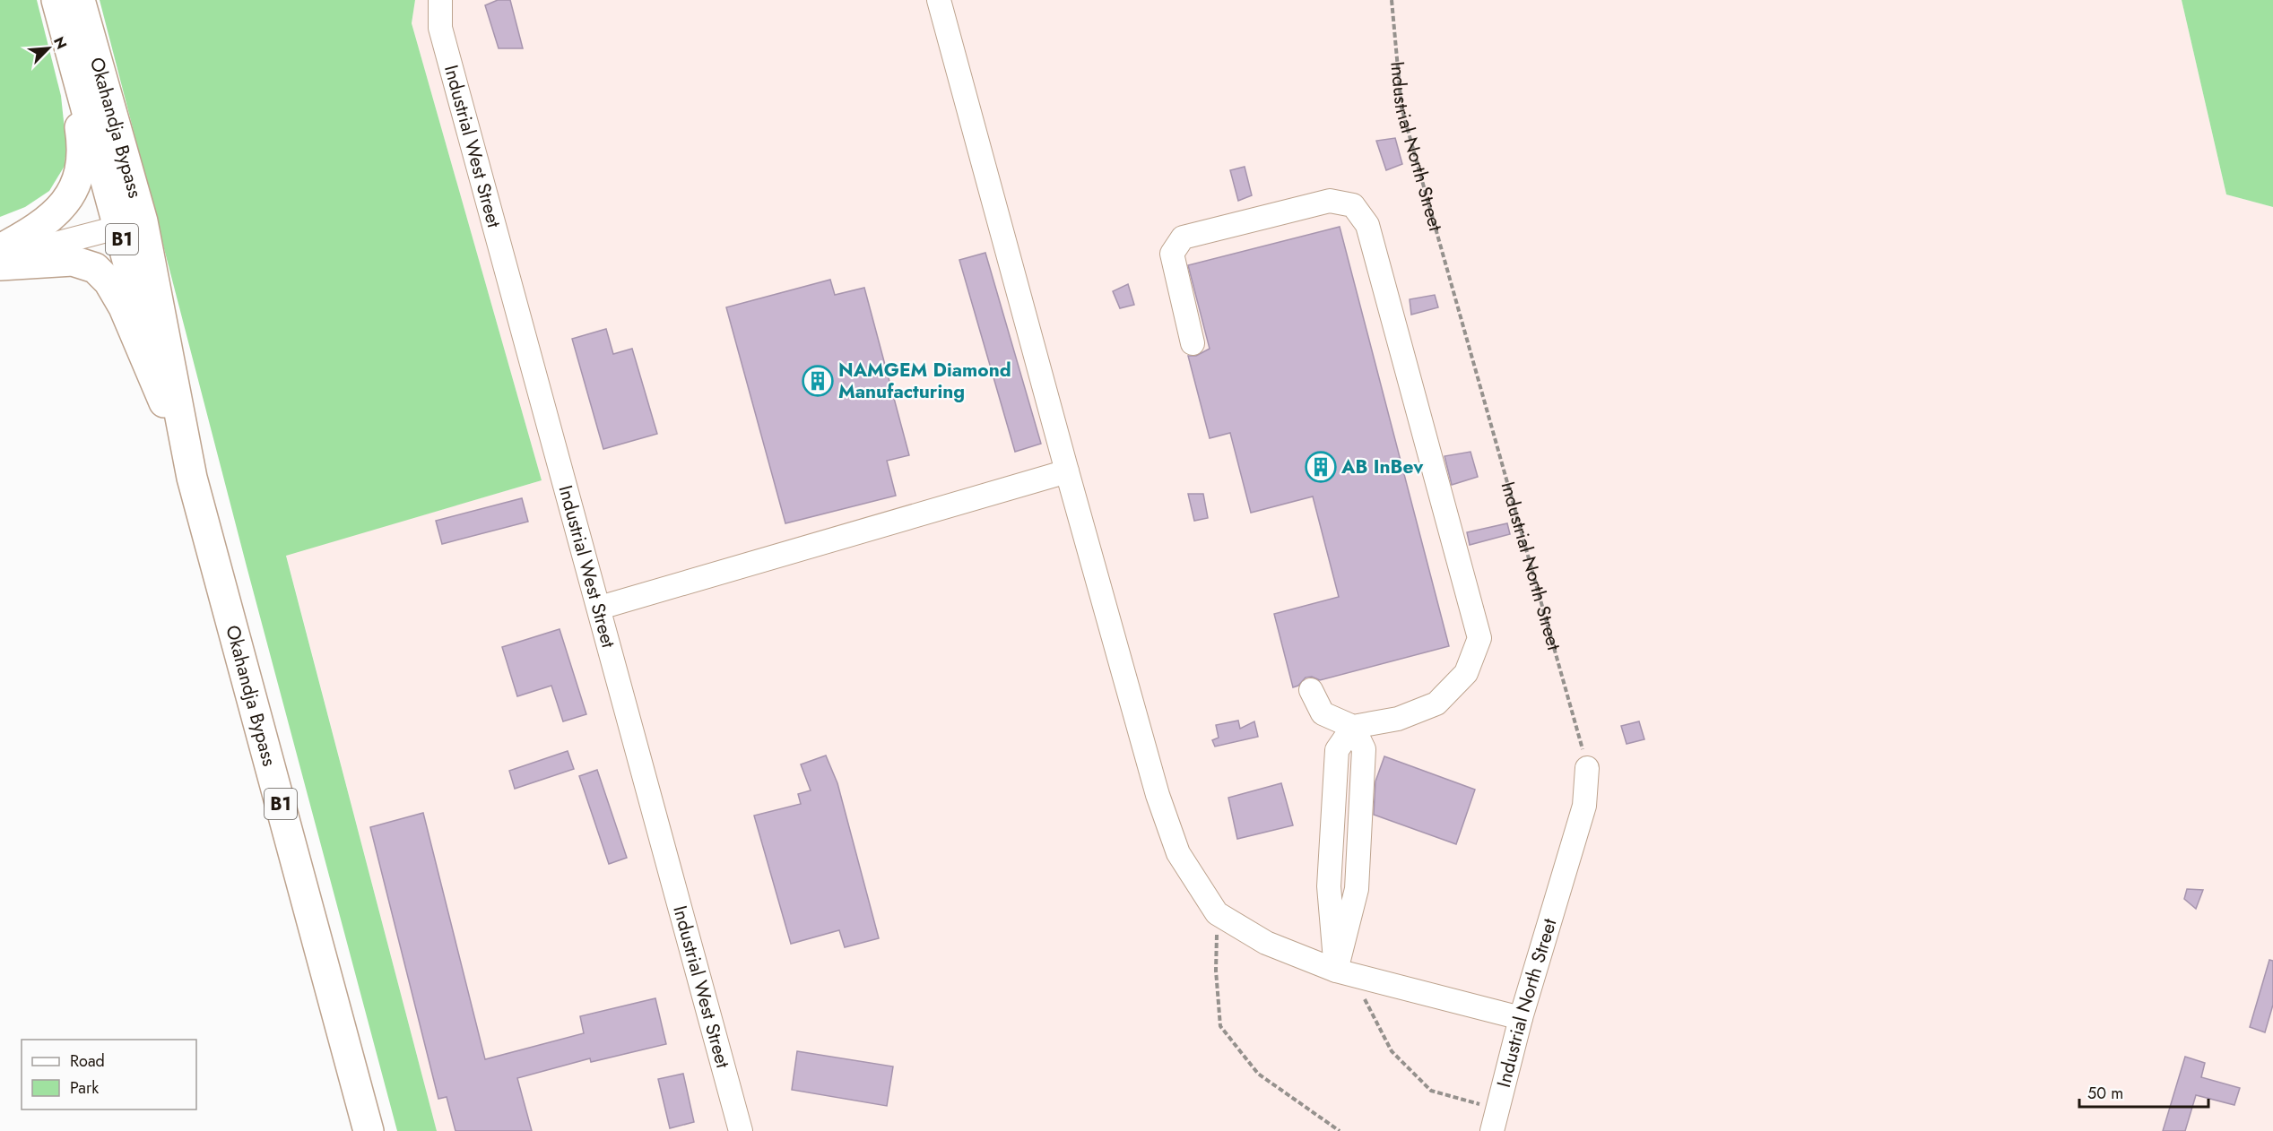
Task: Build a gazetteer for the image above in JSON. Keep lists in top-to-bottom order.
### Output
{
  "streets": {
    "highway": ["Okahandja Bypass", "B1"],
    "street": ["Industrial West Street", "Industrial North Street"]
  },
  "places": {
    "building": ["NAMGEM Diamond Manufacturing", "AB InBev"]
  },
  "legend": ["Road", "Park"],
  "scale_bar": "50 m",
  "north": "top right"
}
